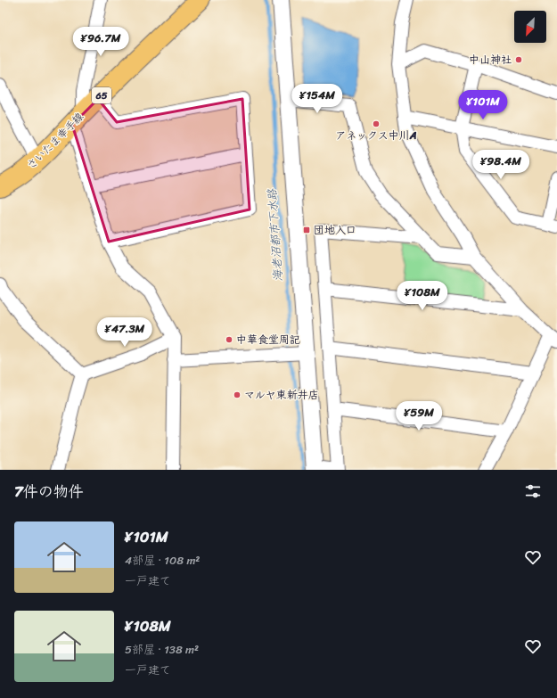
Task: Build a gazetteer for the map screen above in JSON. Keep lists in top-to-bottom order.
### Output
{
  "streets": {
    "main road": ["65", "さいたま幸手線"]
  },
  "water": ["海老沼都市下水路"],
  "places": {
    "other": [
      "中山神社",
      "アネックス中川A",
      "中華食堂周記",
      "マルヤ東新井店"
    ],
    "transit": ["団地入口"]
  },
  "north": "bottom left",
  "page": {
    "price": [
      "¥96.7M",
      "¥154M",
      "¥101M",
      "¥98.4M",
      "¥108M",
      "¥47.3M",
      "¥59M"
    ],
    "heading": "7件の物件",
    "list": [
      {
        "name": "¥101M",
        "note": "4部屋 · 108 m² · 一戸建て"
      },
      {
        "name": "¥108M",
        "note": "5部屋 · 138 m² · 一戸建て"
      }
    ]
  }
}
